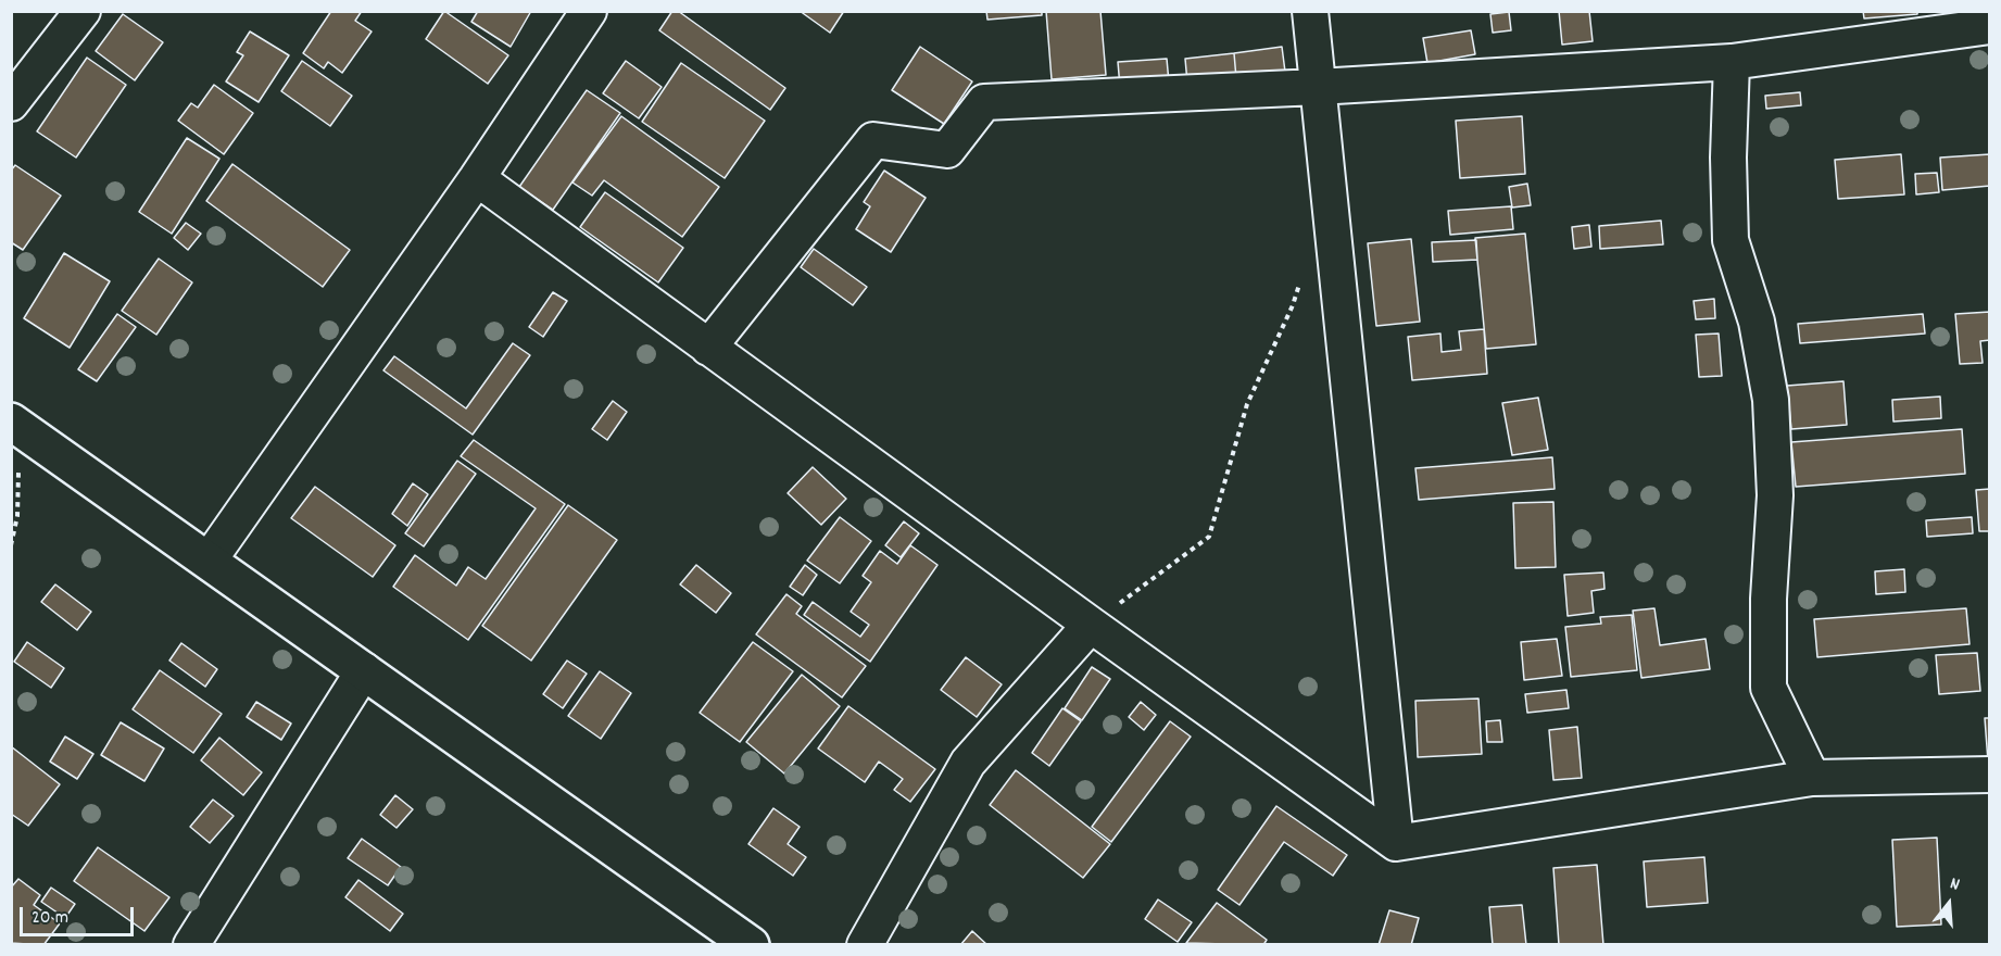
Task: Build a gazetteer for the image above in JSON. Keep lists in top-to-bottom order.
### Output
{
  "scale_bar": "20 m",
  "north": "top"
}
